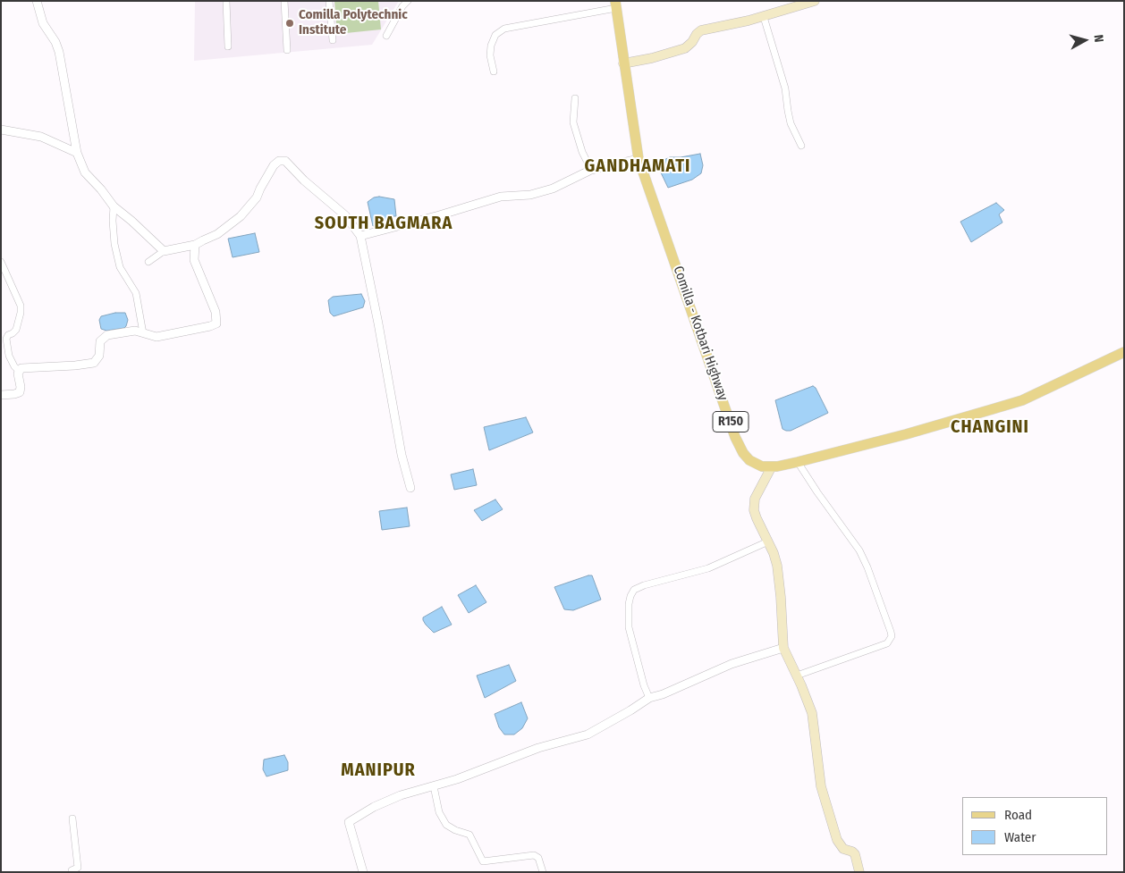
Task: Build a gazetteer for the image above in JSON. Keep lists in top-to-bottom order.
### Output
{
  "streets": {
    "main road": ["Comilla - Kotbari Highway", "R150"]
  },
  "districts": [
    "GANDHAMATI",
    "SOUTH BAGMARA",
    "CHANGINI",
    "MANIPUR"
  ],
  "places": ["Comilla Polytechnic Institute"],
  "legend": ["Road", "Water"],
  "north": "right"
}
